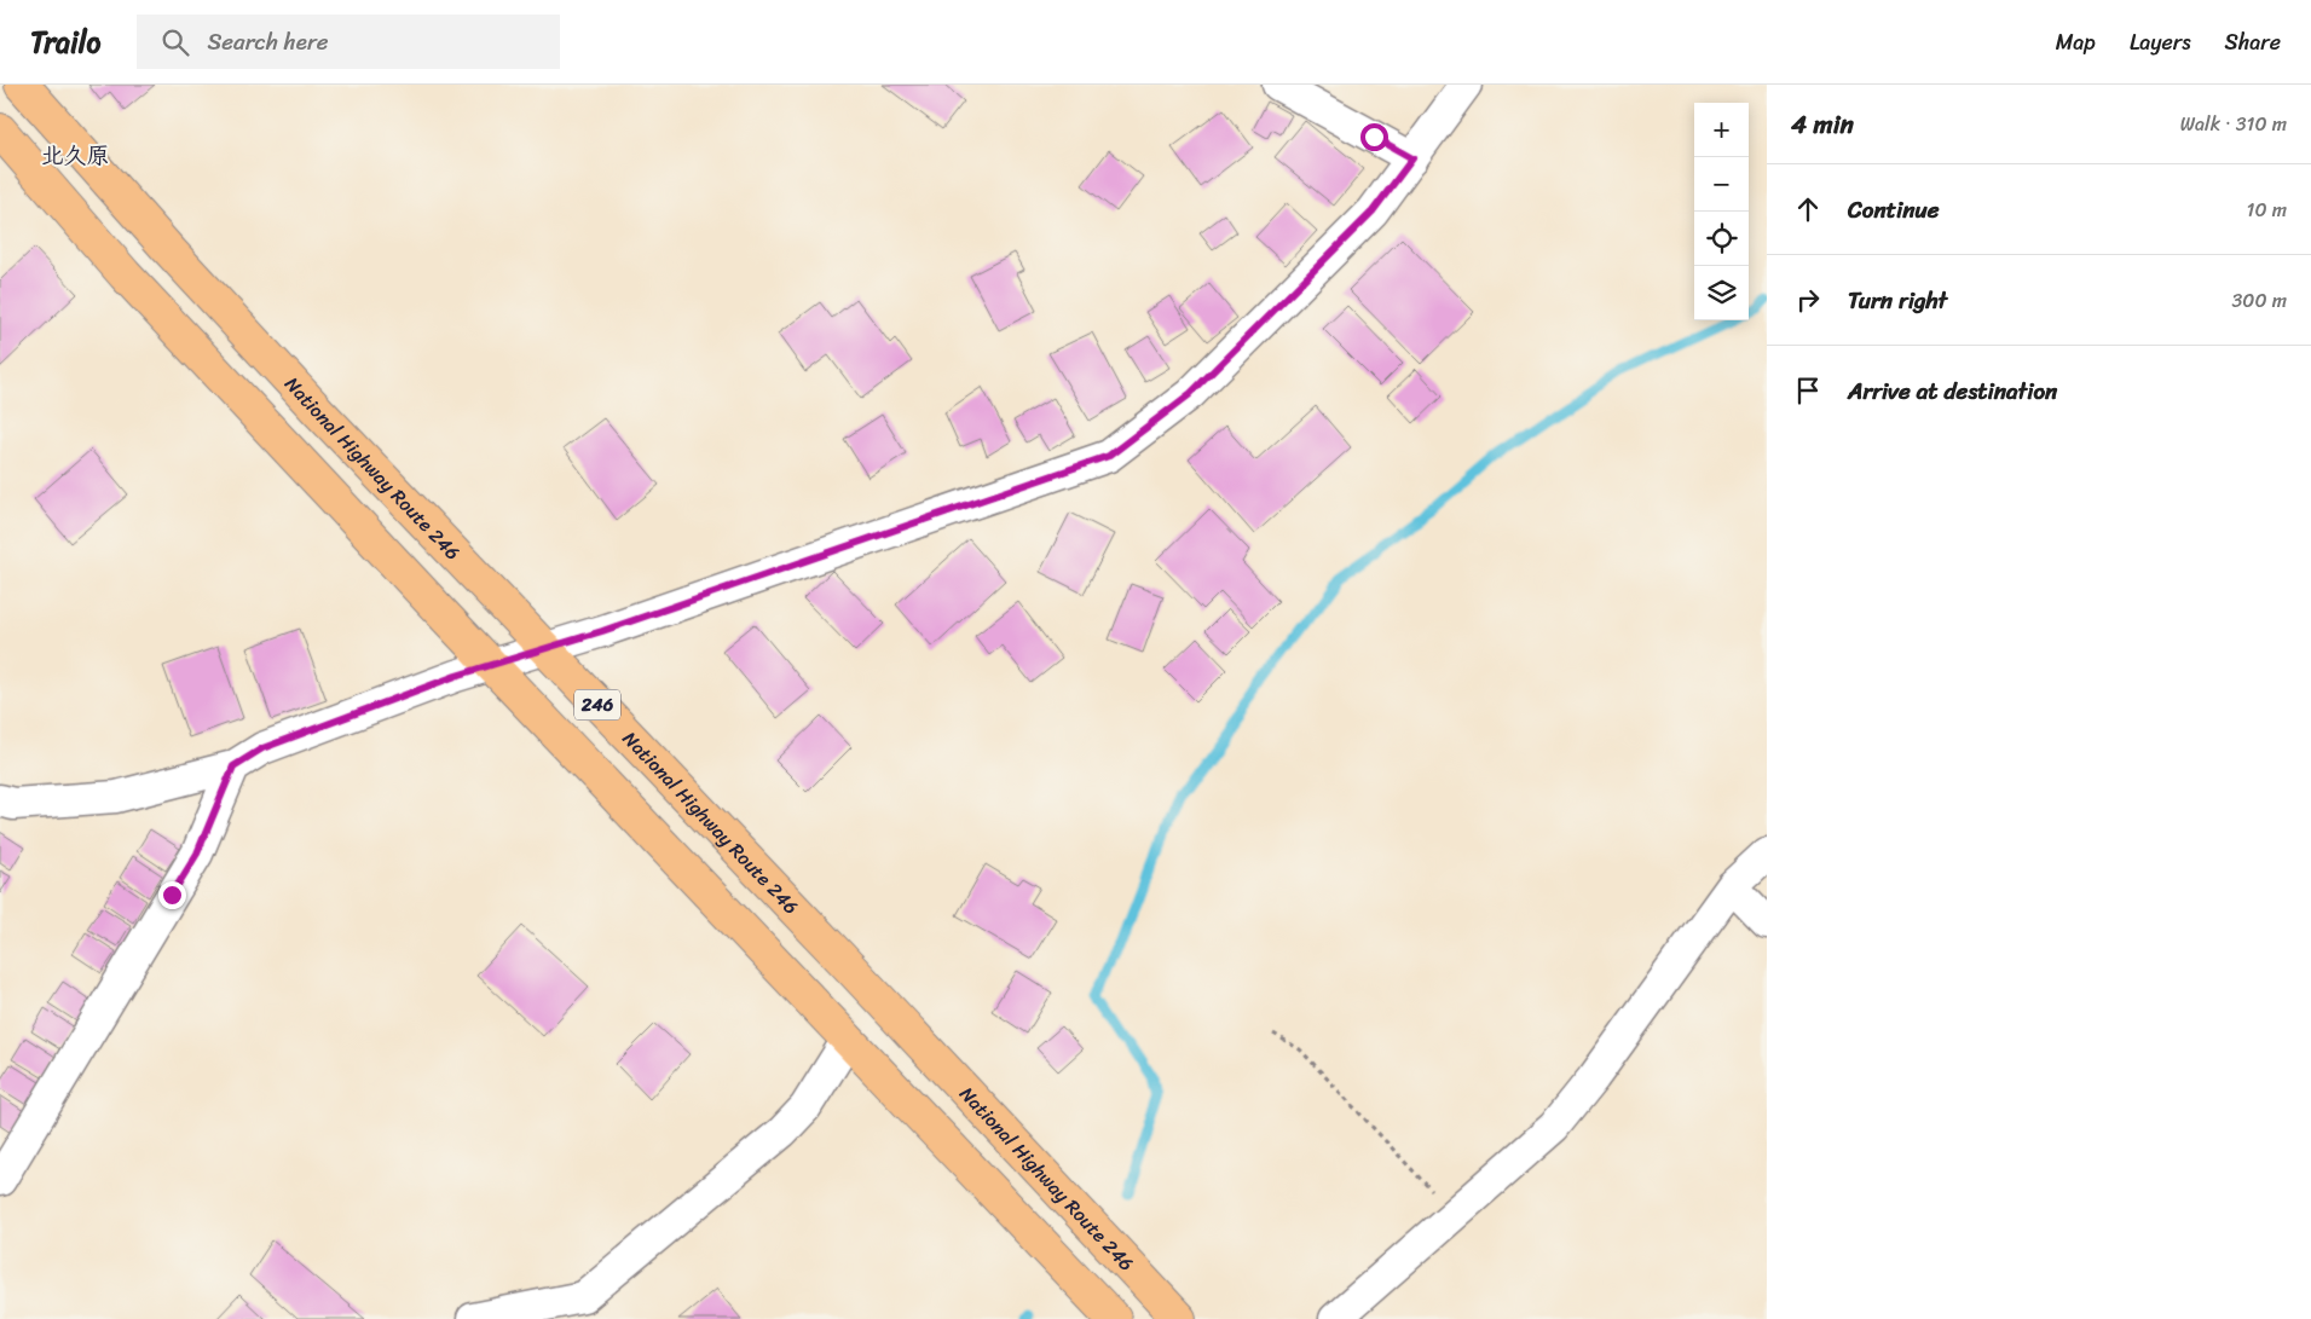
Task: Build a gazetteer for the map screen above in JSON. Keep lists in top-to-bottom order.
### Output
{
  "streets": {
    "highway": ["National Highway Route 246", "246"]
  },
  "districts": ["北久原"],
  "page": {
    "header": "Trailo",
    "search": "Search here",
    "nav": ["Map", "Layers", "Share"],
    "heading": ["4 min", "Walk · 310 m"],
    "map_buttons": ["+", "−"],
    "list": [
      ["Continue", "10 m"],
      ["Turn right", "300 m"],
      "Arrive at destination"
    ]
  }
}
